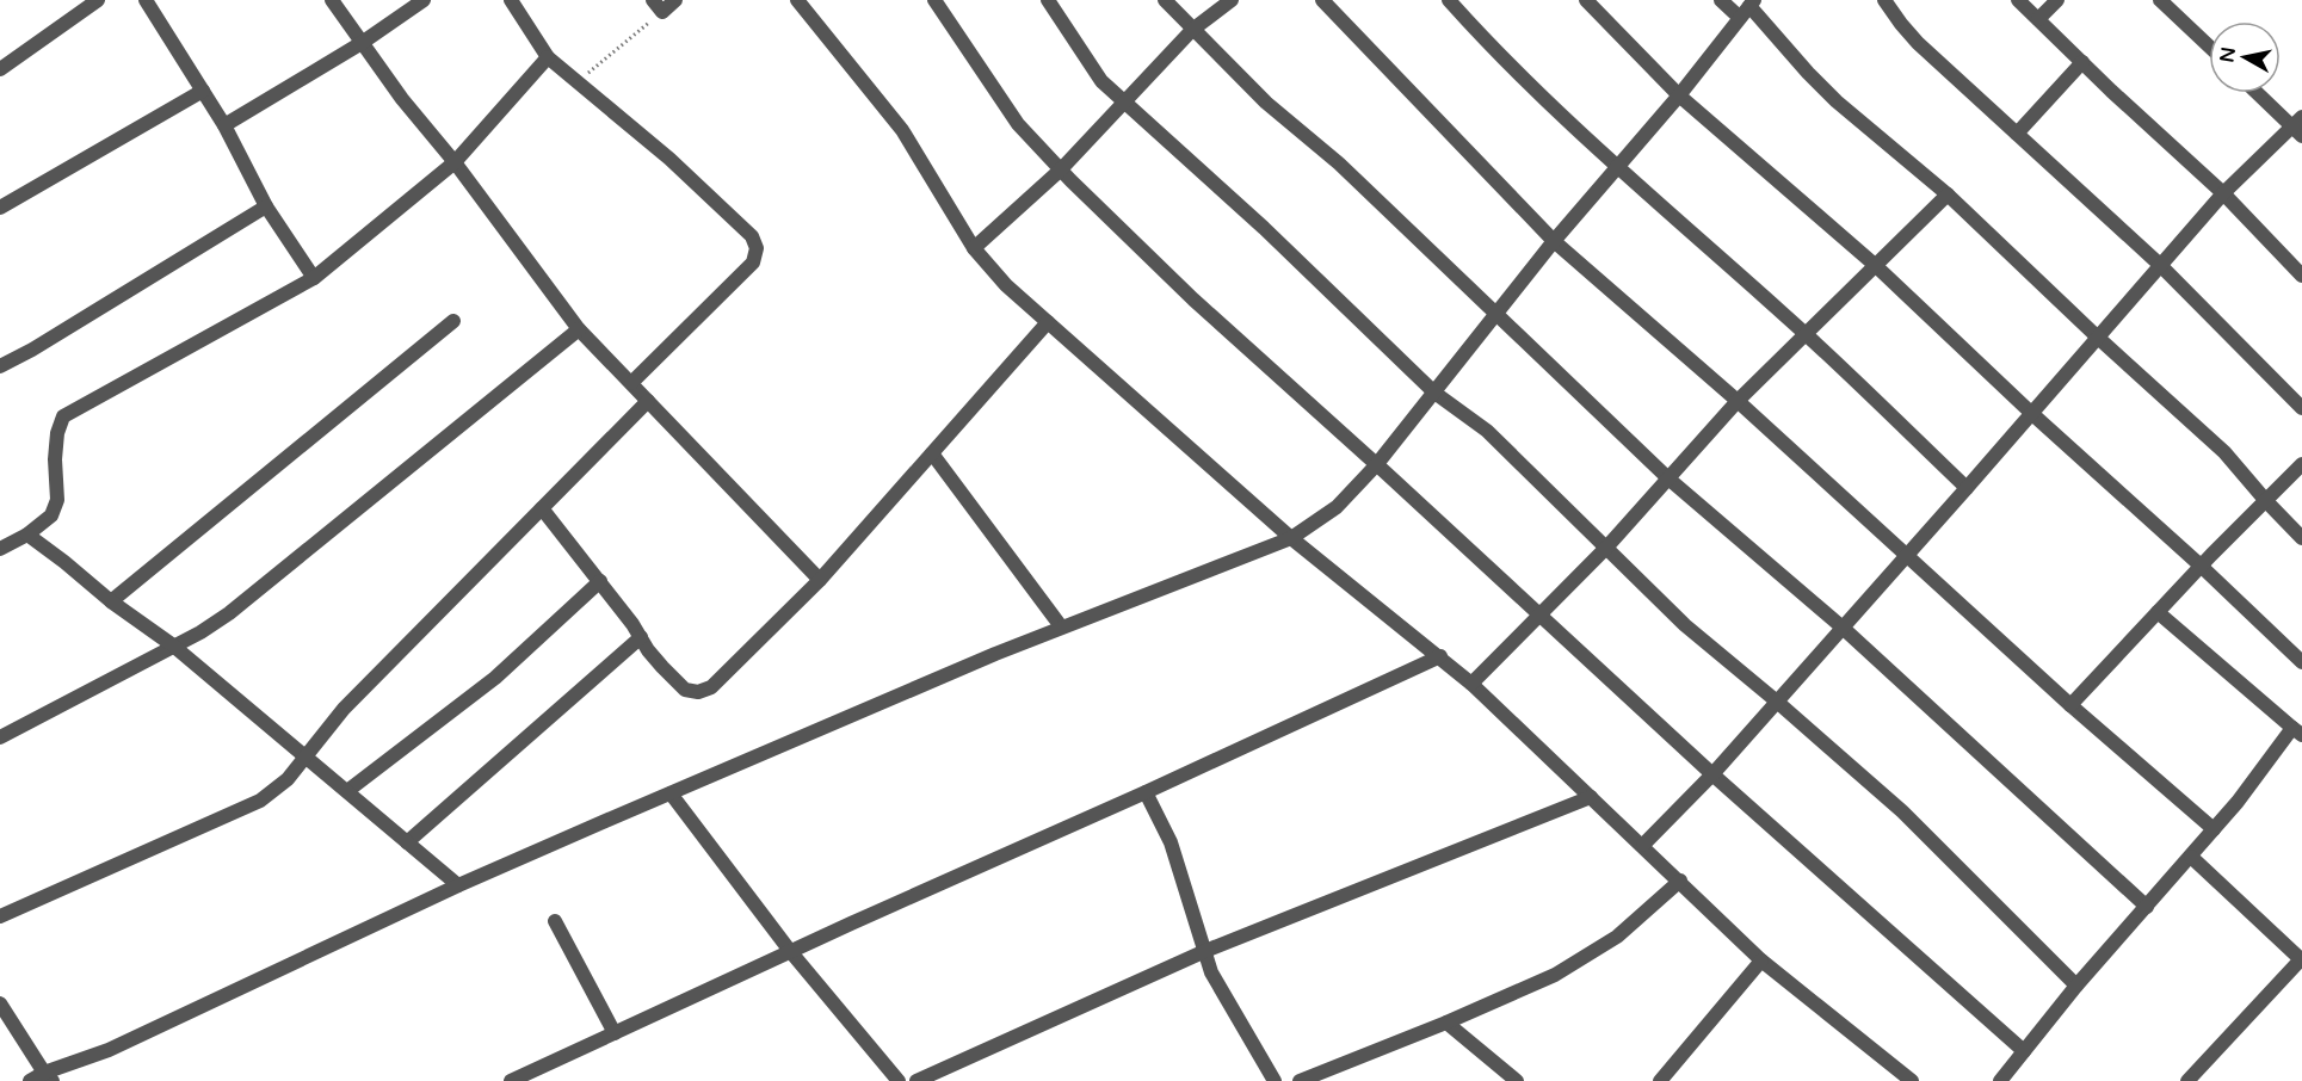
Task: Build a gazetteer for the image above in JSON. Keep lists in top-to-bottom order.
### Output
{
  "north": "left"
}
